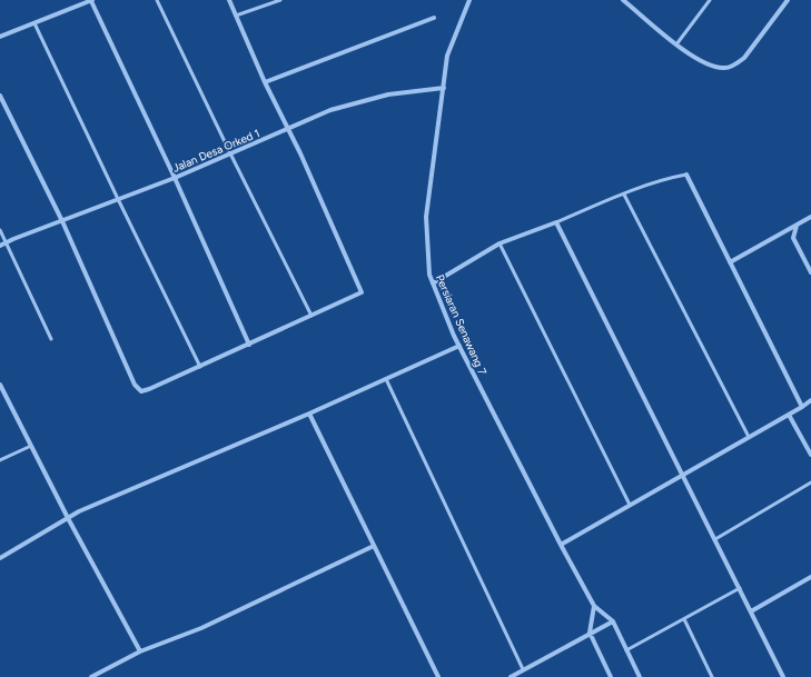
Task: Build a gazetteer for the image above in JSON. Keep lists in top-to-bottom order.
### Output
{
  "streets": {
    "street": ["Jalan Desa Orked 1", "Persiaran Senawang 7"]
  },
  "crossings": [
    ["Jalan Desa Orked 1", "Persiaran Senawang 7"]
  ]
}
